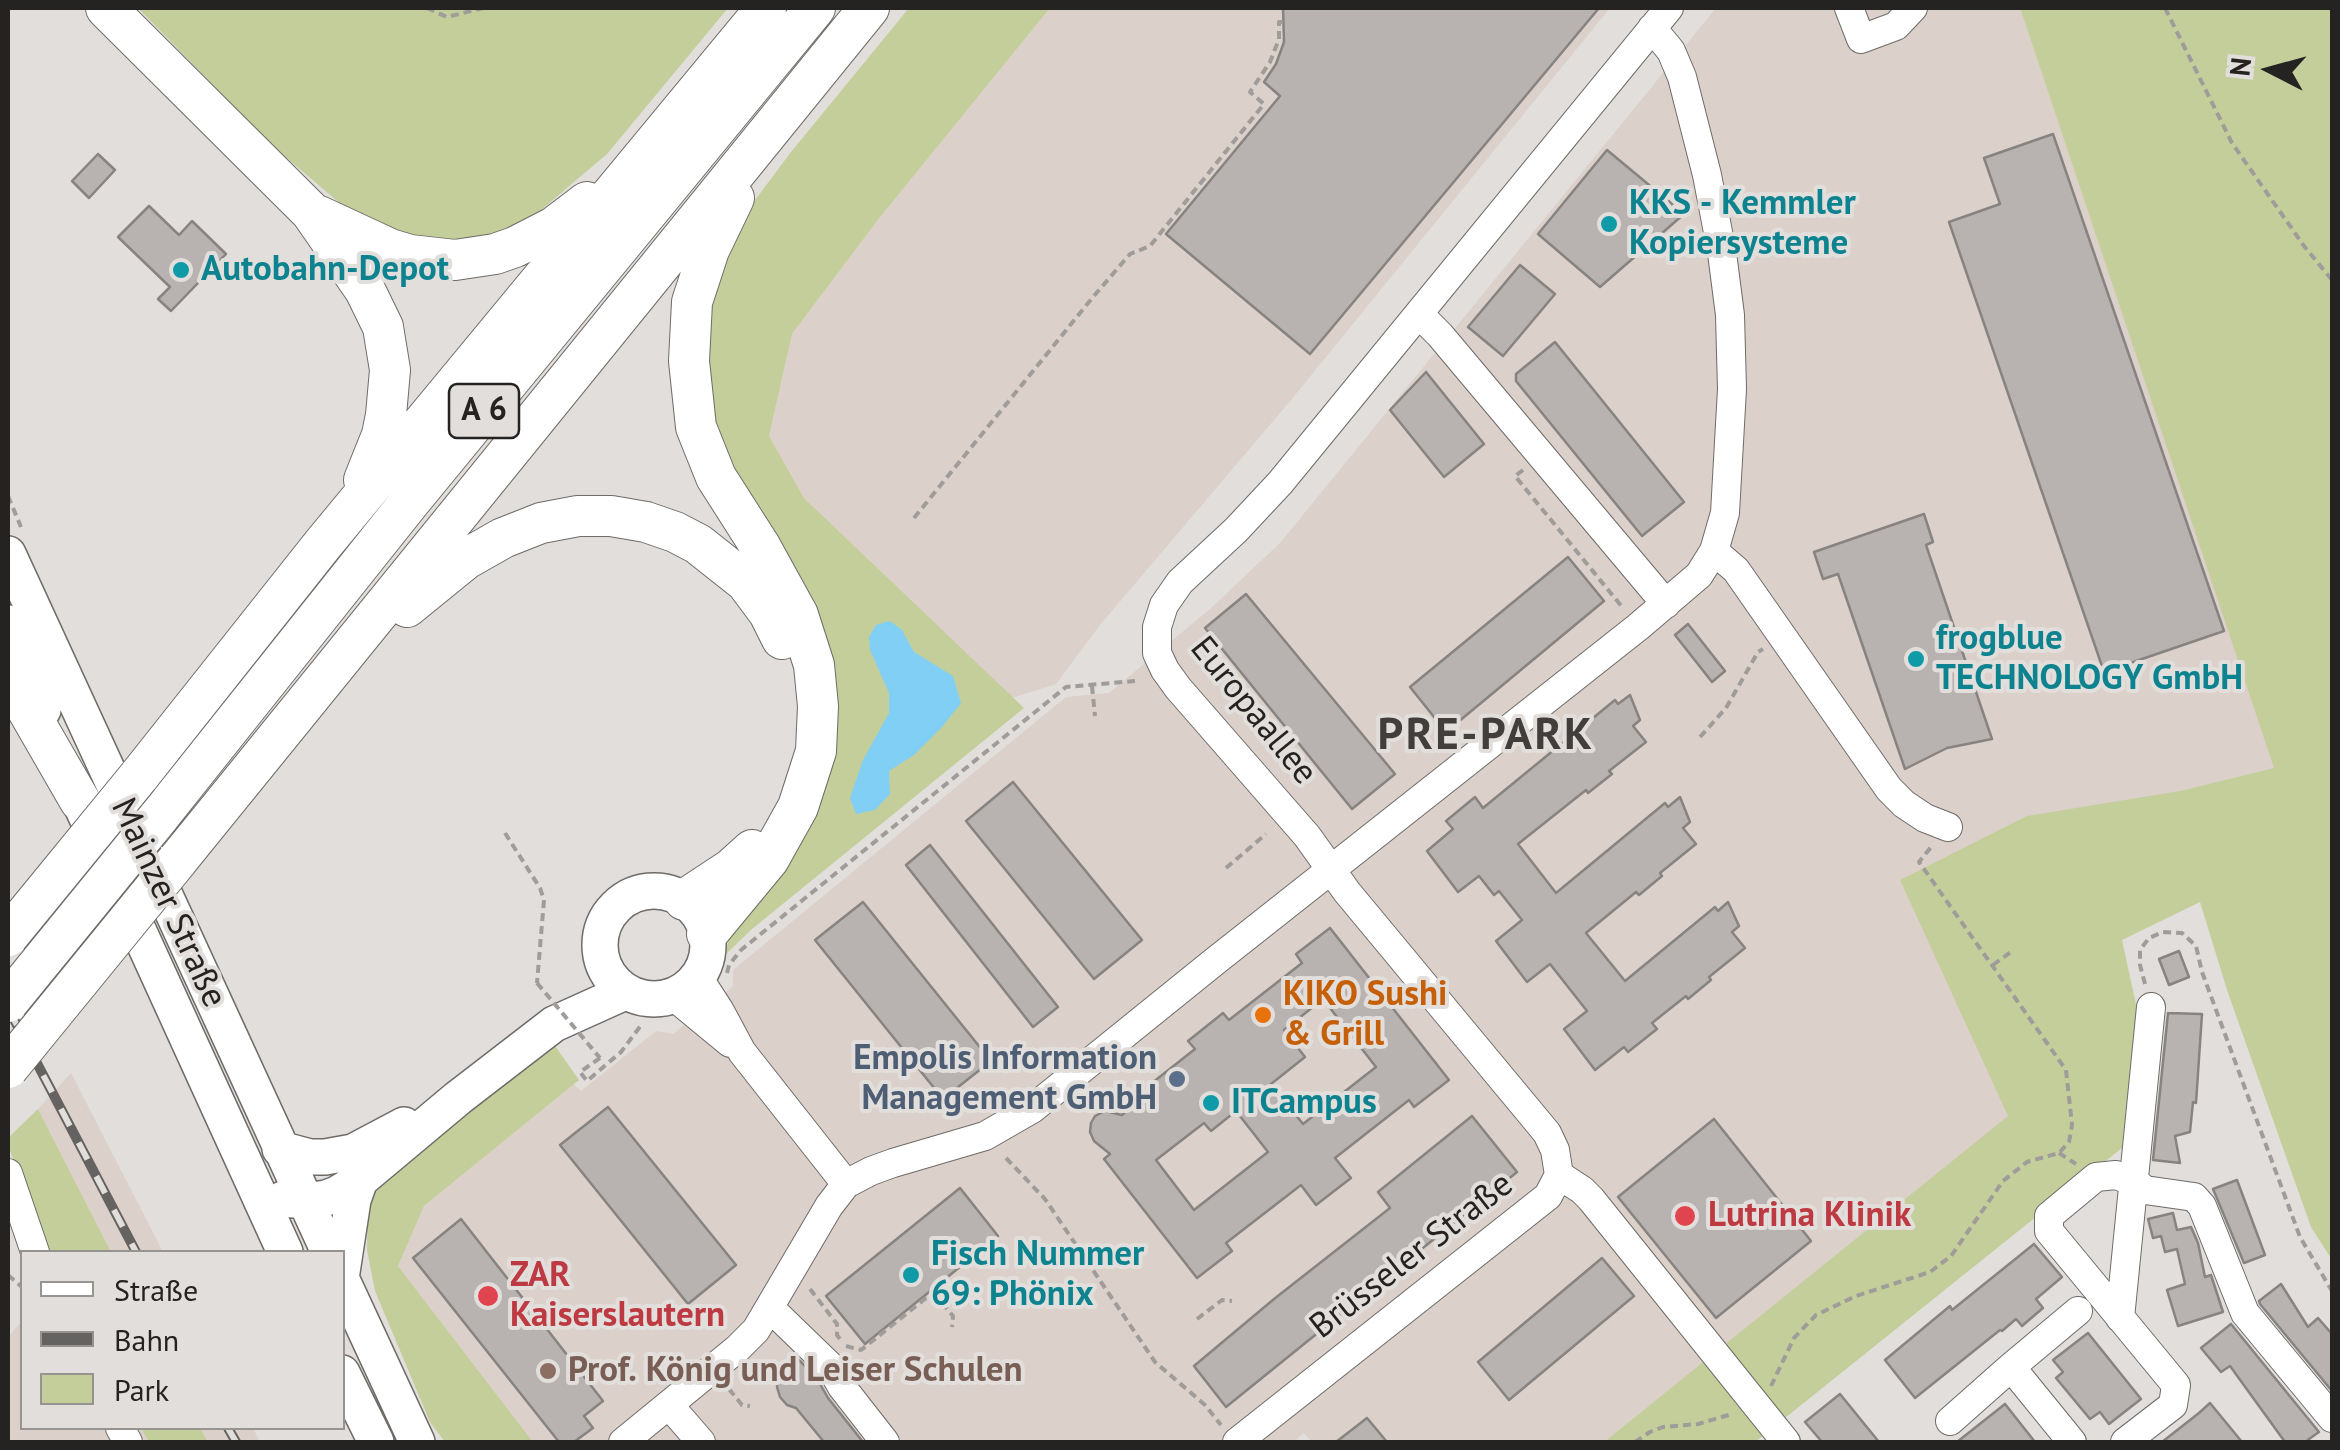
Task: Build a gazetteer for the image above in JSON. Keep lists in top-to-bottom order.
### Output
{
  "streets": {
    "highway": ["A 6"],
    "main road": ["Mainzer Straße"],
    "street": ["Europaallee", "Brüsseler Straße"]
  },
  "crossings": [
    ["Europaallee", "Brüsseler Straße"]
  ],
  "districts": ["PRE-PARK"],
  "places": [
    "KKS - Kemmler Kopiersysteme",
    "Autobahn-Depot",
    "frogblue TECHNOLOGY GmbH",
    "KIKO Sushi & Grill",
    "Empolis Information Management GmbH",
    "ITCampus",
    "Lutrina Klinik",
    "Fisch Nummer 69: Phönix",
    "ZAR Kaiserslautern",
    "Prof. König und Leiser Schulen"
  ],
  "legend": ["Straße", "Bahn", "Park"],
  "north": "left"
}
